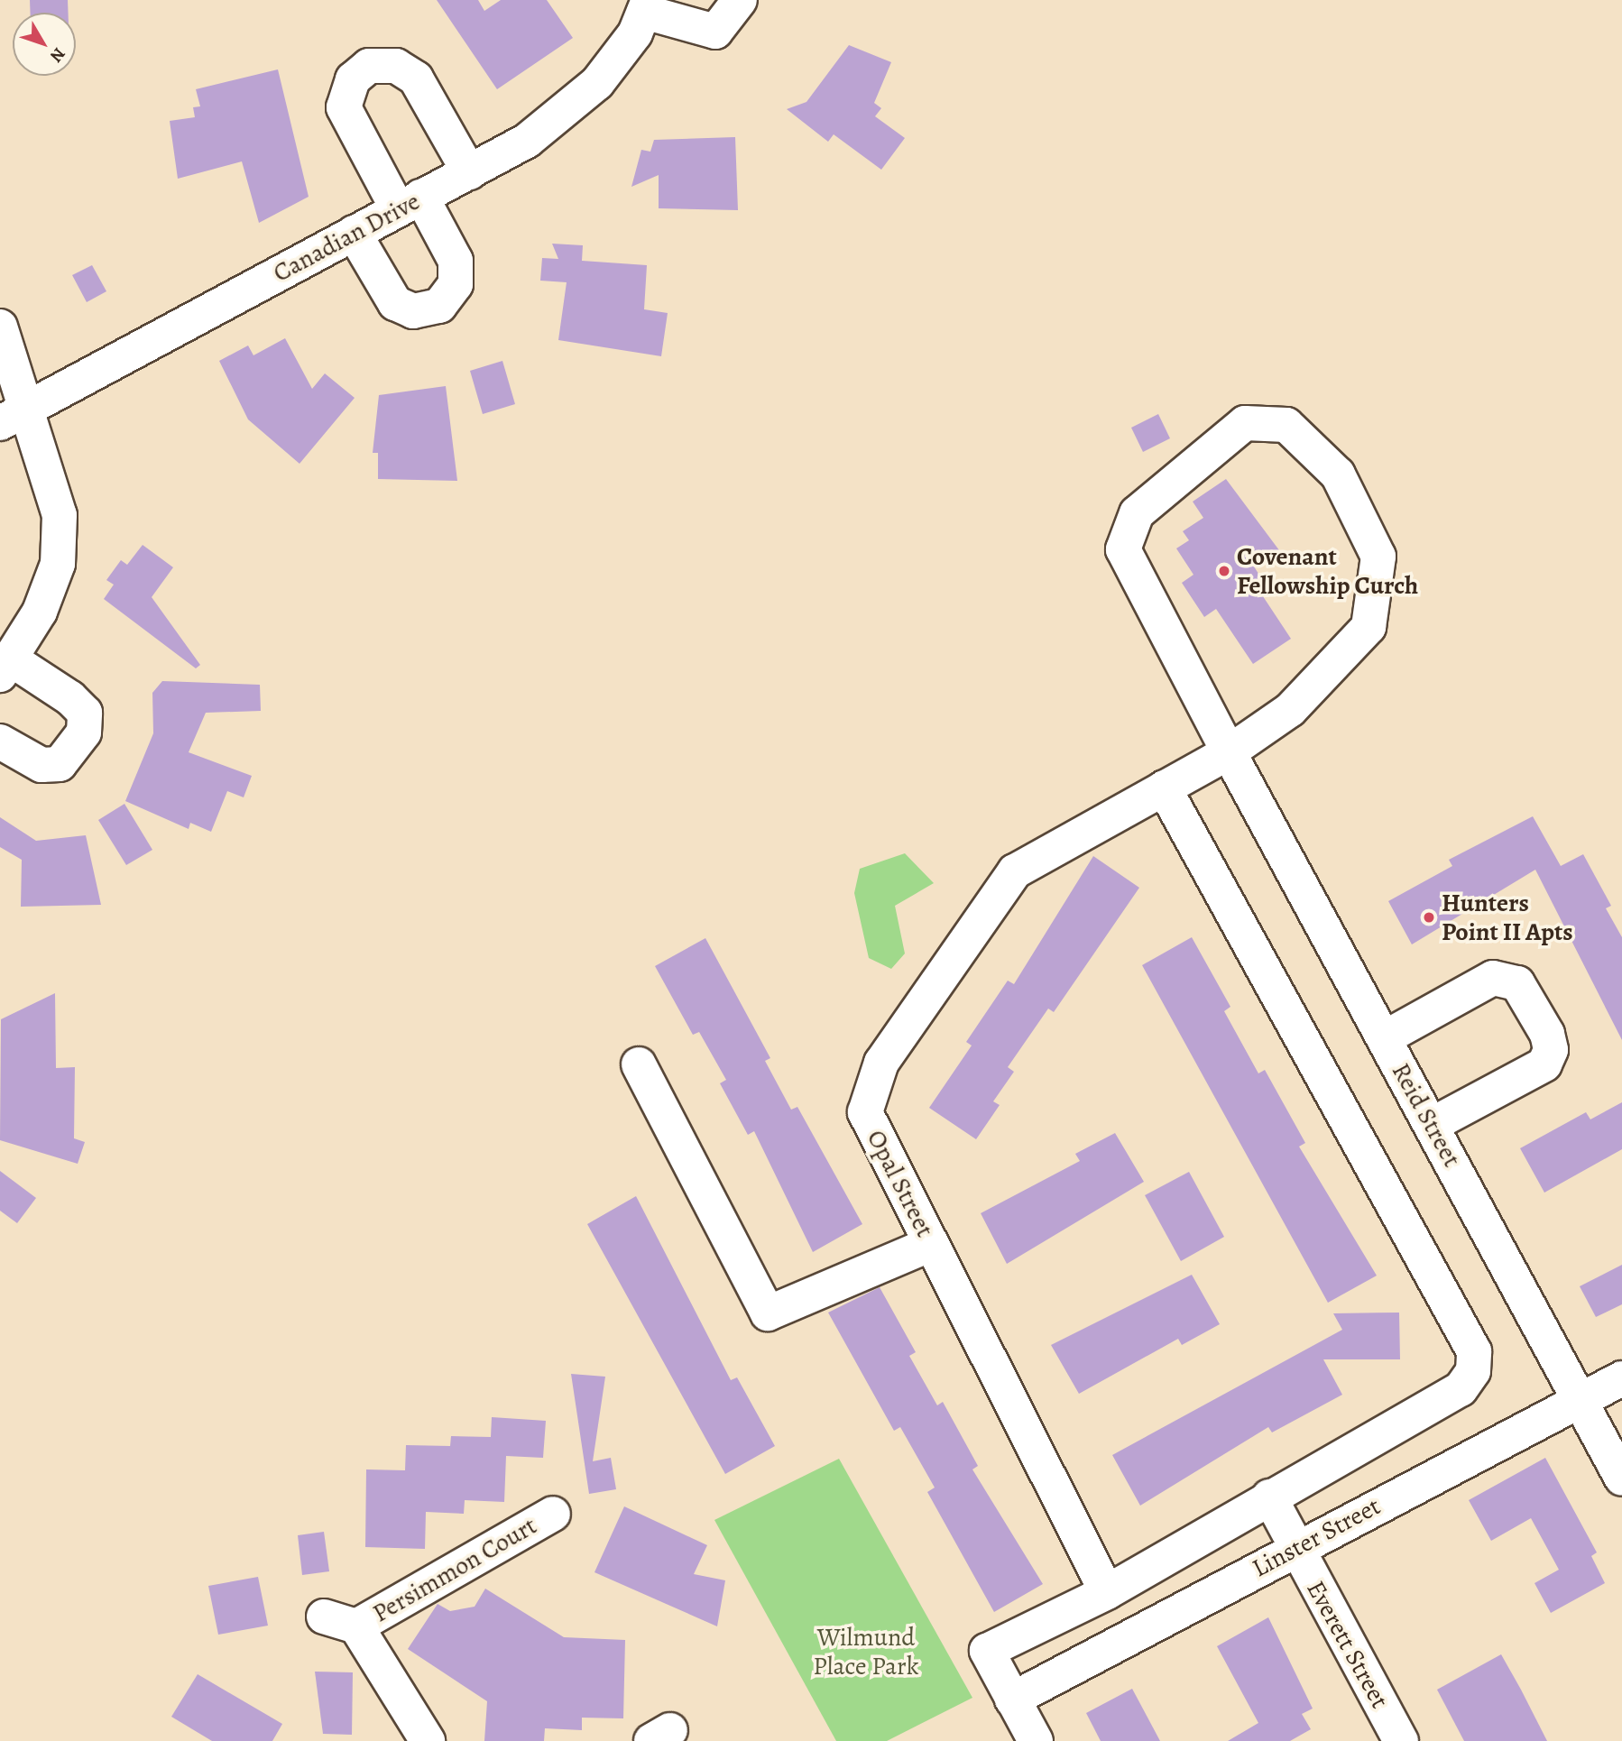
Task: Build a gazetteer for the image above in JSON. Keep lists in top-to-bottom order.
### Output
{
  "streets": {
    "street": [
      "Canadian Drive",
      "Reid Street",
      "Opal Street",
      "Linster Street",
      "Persimmon Court",
      "Everett Street"
    ]
  },
  "crossings": [
    ["Reid Street", "Opal Street"],
    ["Reid Street", "Linster Street"],
    ["Linster Street", "Everett Street"]
  ],
  "parks": ["Wilmund Place Park"],
  "places": ["Covenant Fellowship Curch", "Hunters Point II Apts"],
  "north": "bottom right"
}
